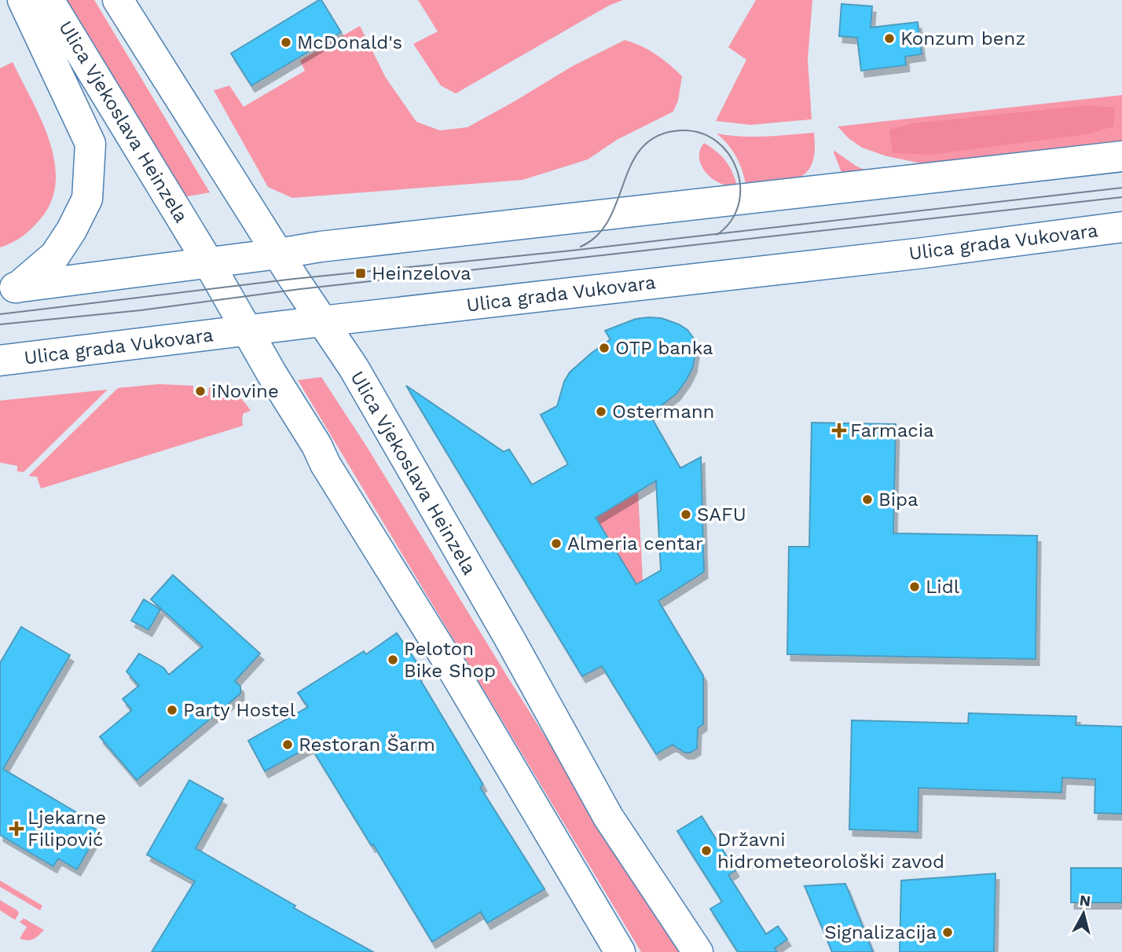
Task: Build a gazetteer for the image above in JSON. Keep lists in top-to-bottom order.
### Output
{
  "streets": {
    "main road": ["Ulica Vjekoslava Heinzela", "Ulica grada Vukovara"]
  },
  "crossings": [
    ["Ulica Vjekoslava Heinzela", "Ulica grada Vukovara"]
  ],
  "places": {
    "other": [
      "Konzum benz",
      "McDonald's",
      "OTP banka",
      "iNovine",
      "Ostermann",
      "Bipa",
      "SAFU",
      "Almeria centar",
      "Lidl",
      "Peloton Bike Shop",
      "Party Hostel",
      "Restoran Šarm",
      "Državni hidrometeorološki zavod",
      "Signalizacija"
    ],
    "transit": ["Heinzelova"],
    "health": ["Farmacia", "Ljekarne Filipović"]
  },
  "north": "top"
}
